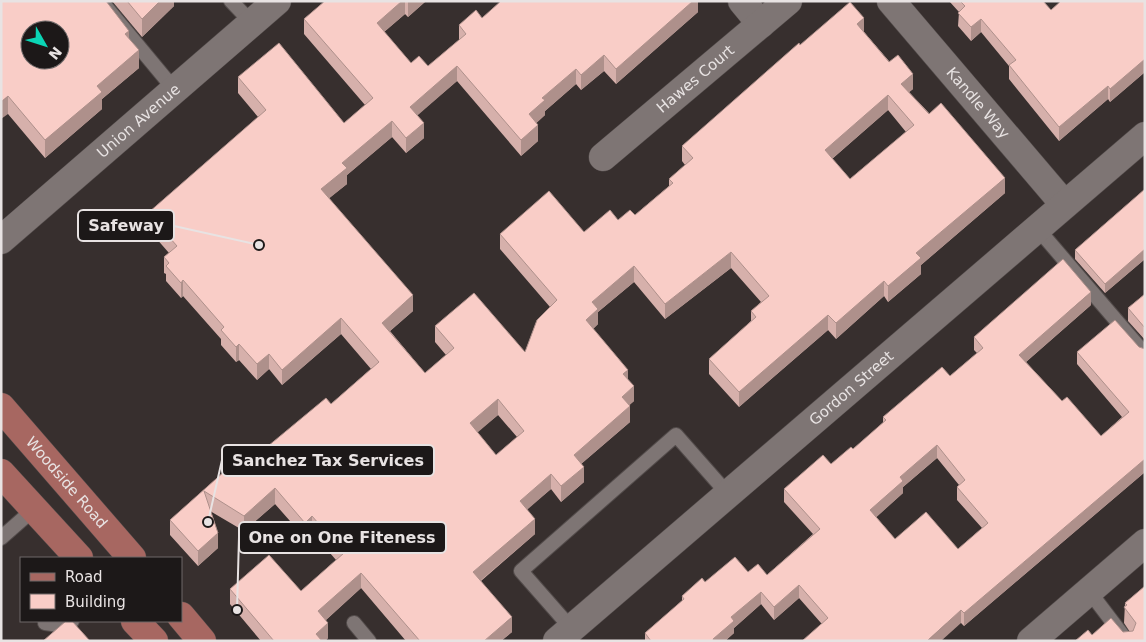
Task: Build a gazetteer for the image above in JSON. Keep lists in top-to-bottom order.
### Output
{
  "streets": {
    "main road": ["Woodside Road"],
    "street": [
      "Hawes Court",
      "Kandle Way",
      "Union Avenue",
      "Gordon Street"
    ]
  },
  "crossings": [
    ["Kandle Way", "Gordon Street"]
  ],
  "places": ["Safeway", "Sanchez Tax Services", "One on One Fiteness"],
  "legend": ["Road", "Building"],
  "north": "bottom right"
}
